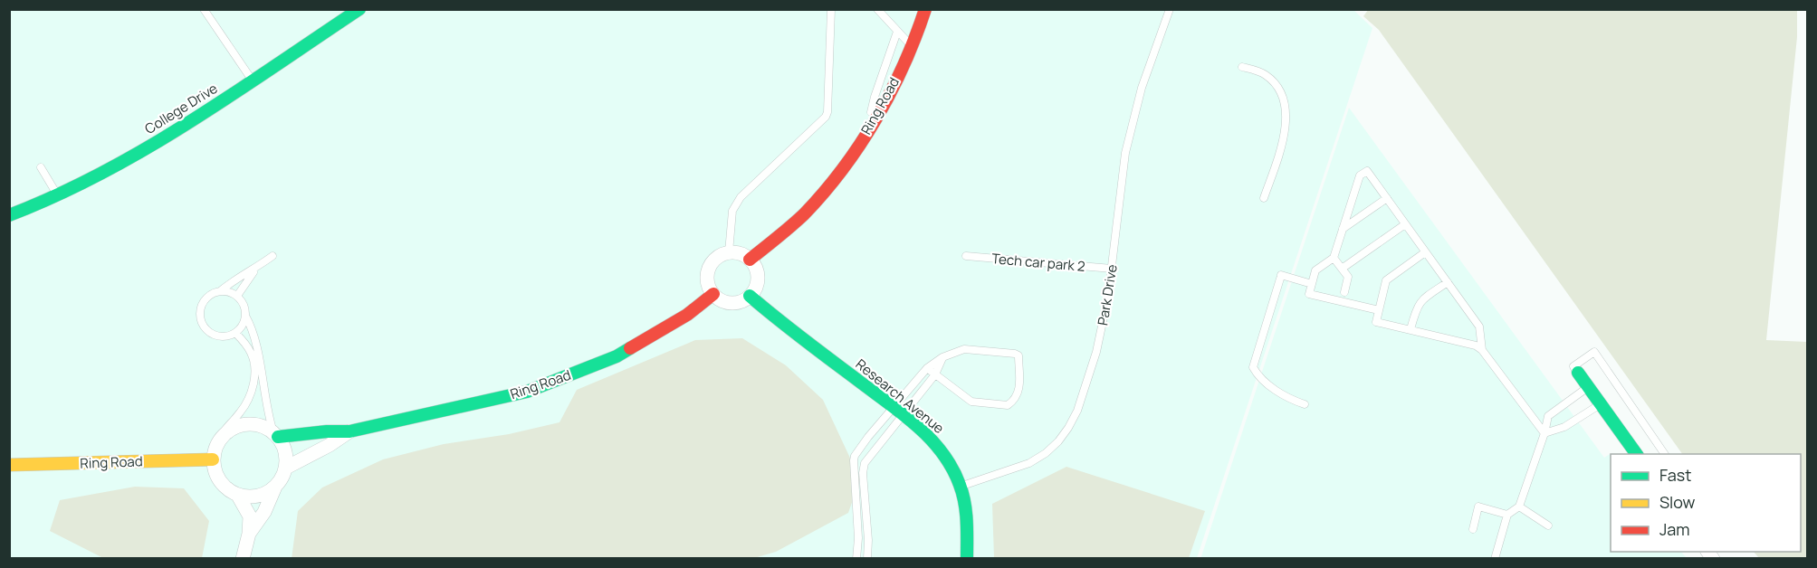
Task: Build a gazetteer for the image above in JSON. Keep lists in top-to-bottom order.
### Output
{
  "streets": {
    "street": ["Ring Road", "College Drive", "Research Avenue"],
    "lane": ["Tech car park 2", "Park Drive"]
  },
  "crossings": [
    ["Ring Road", "Research Avenue"],
    ["Tech car park 2", "Park Drive"],
    ["Park Drive", "Research Avenue"]
  ],
  "legend": ["Fast", "Slow", "Jam"]
}
